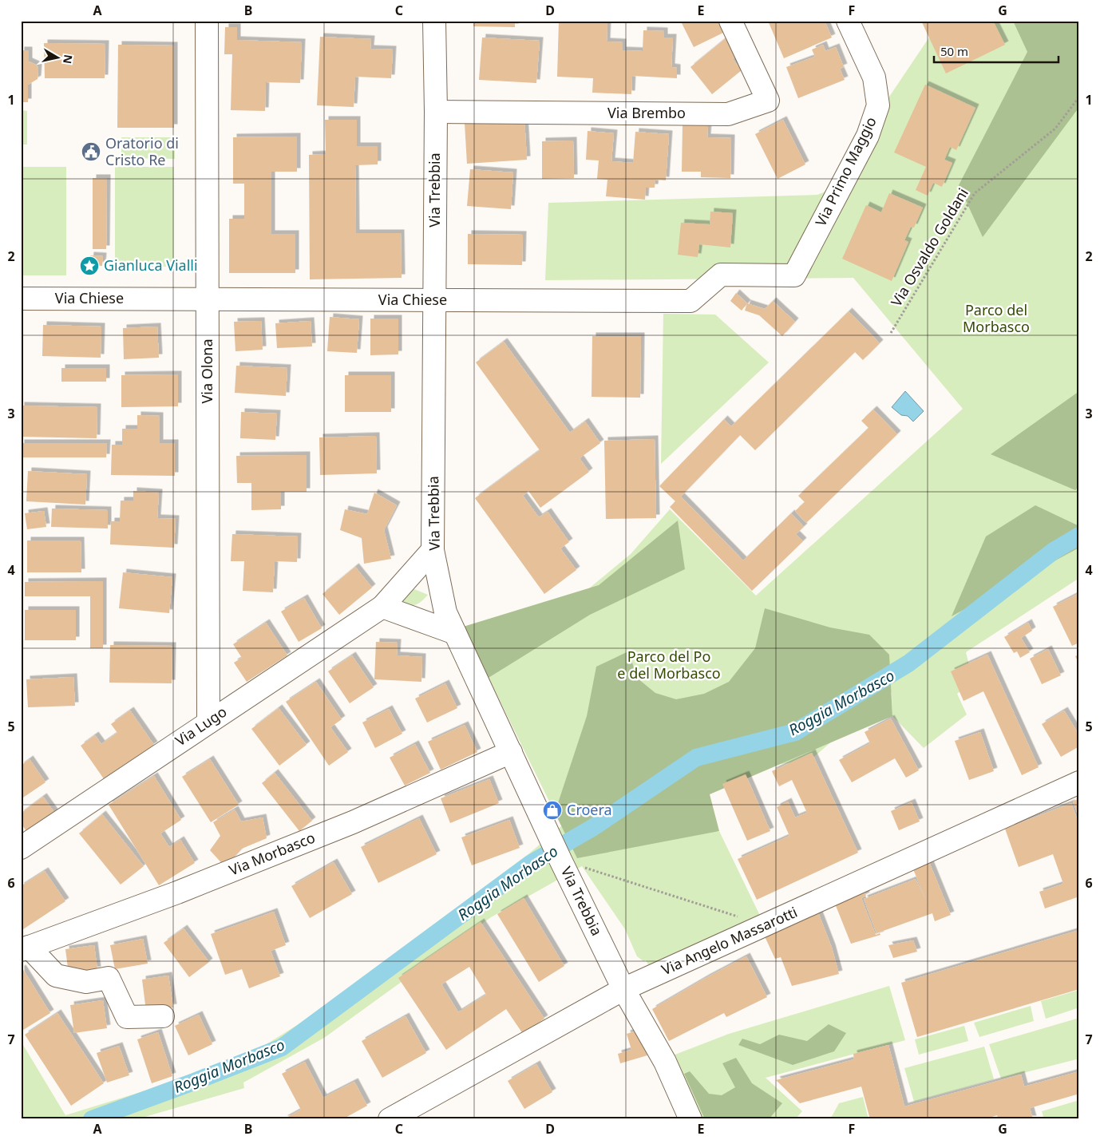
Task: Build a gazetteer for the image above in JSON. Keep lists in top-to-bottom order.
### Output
{
  "streets": {
    "street": [
      "Via Brembo",
      "Via Primo Maggio",
      "Via Trebbia",
      "Via Chiese",
      "Via Olona",
      "Via Lugo",
      "Via Morbasco",
      "Via Angelo Massarotti"
    ],
    "path": ["Via Osvaldo Goldani"]
  },
  "crossings": [
    ["Via Brembo", "Via Trebbia"],
    ["Via Primo Maggio", "Via Chiese"],
    ["Via Trebbia", "Via Chiese"],
    ["Via Trebbia", "Via Lugo"],
    ["Via Trebbia", "Via Morbasco"],
    ["Via Trebbia", "Via Angelo Massarotti"],
    ["Via Chiese", "Via Olona"],
    ["Via Olona", "Via Lugo"]
  ],
  "water": ["Roggia Morbasco"],
  "parks": ["Parco del Morbasco", "Parco del Po e del Morbasco"],
  "places": {
    "public building": ["Oratorio di Cristo Re"],
    "place": ["Gianluca Vialli"],
    "shop": ["Croera"]
  },
  "scale_bar": "50 m",
  "north": "right",
  "grid": {
    "columns": [
      "A",
      "B",
      "C",
      "D",
      "E",
      "F",
      "G"
    ],
    "rows": [
      "1",
      "2",
      "3",
      "4",
      "5",
      "6",
      "7"
    ]
  }
}
